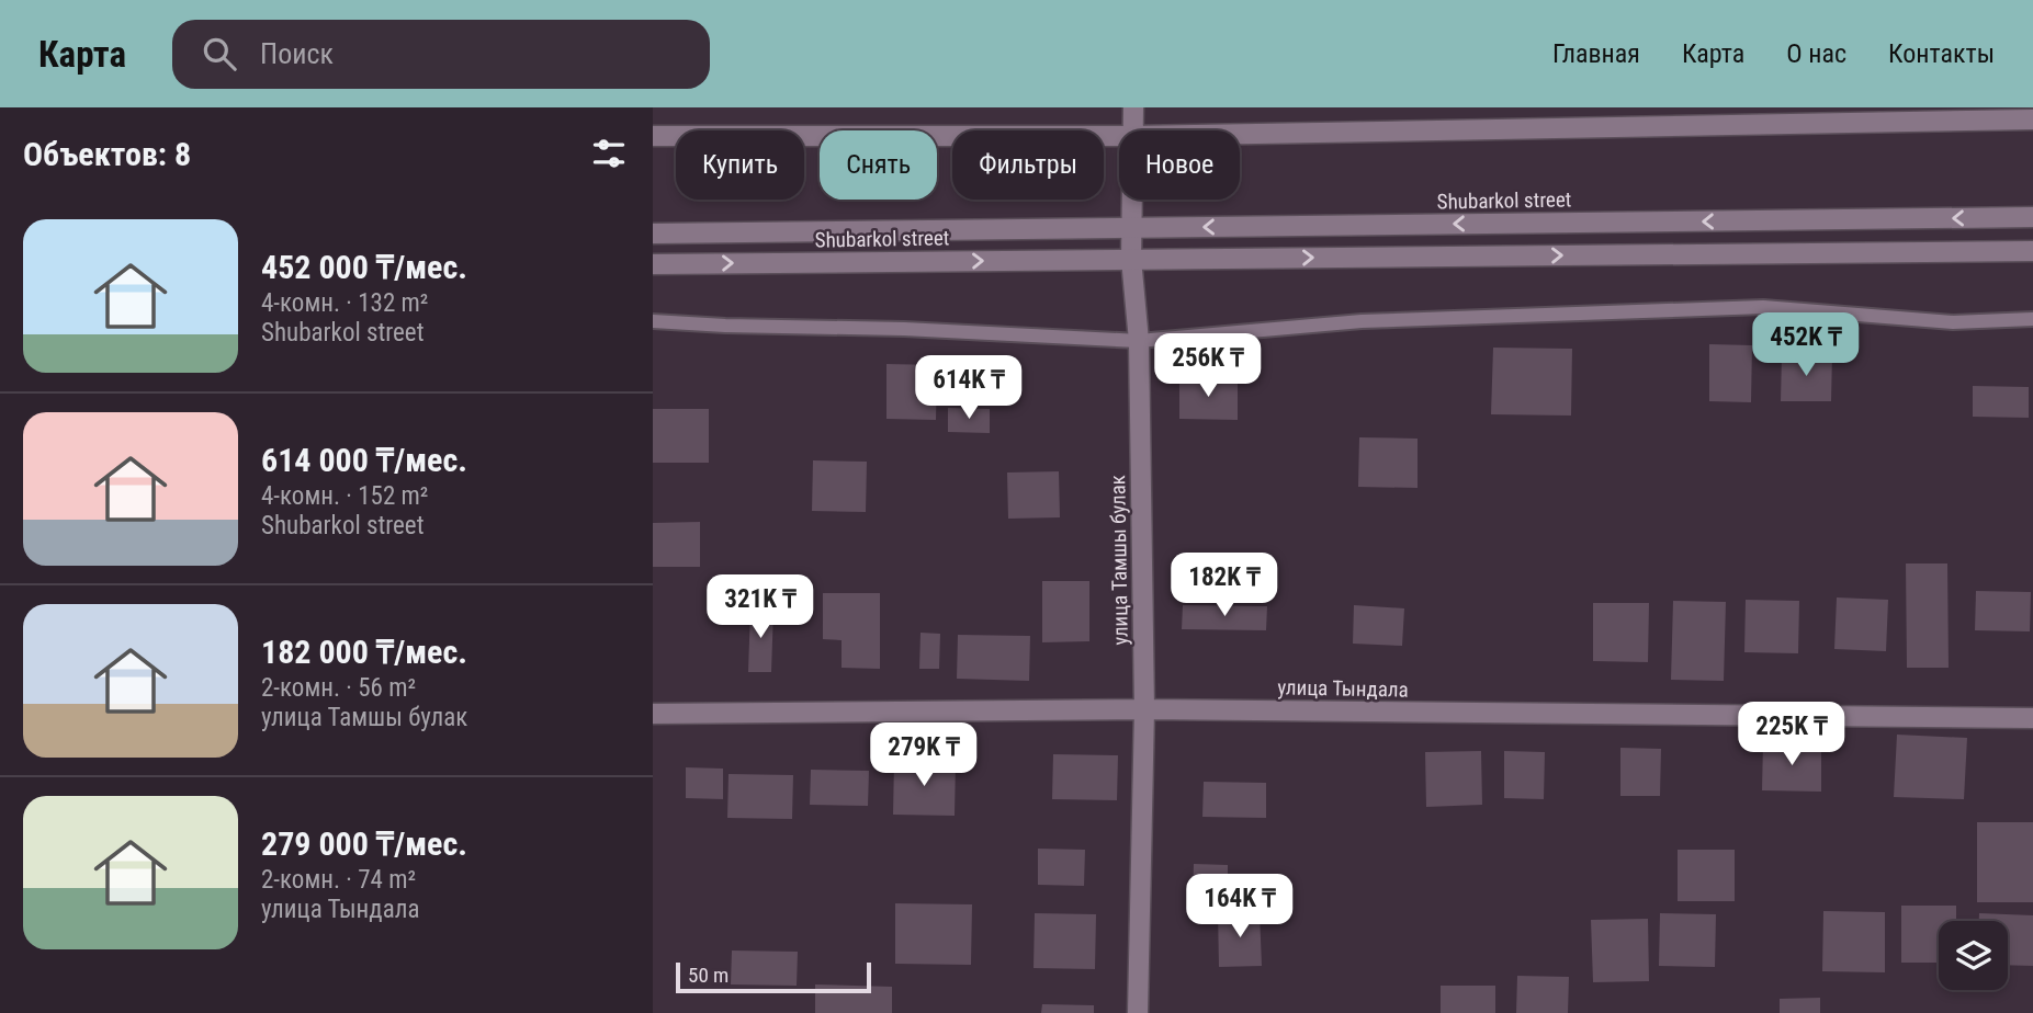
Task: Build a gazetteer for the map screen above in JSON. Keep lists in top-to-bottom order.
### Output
{
  "streets": {
    "street": ["Shubarkol street", "улица Тамшы булак", "улица Тындала"]
  },
  "crossings": [
    ["Shubarkol street", "улица Тамшы булак"],
    ["улица Тамшы булак", "улица Тындала"]
  ],
  "scale_bar": "50 m",
  "page": {
    "header": "Карта",
    "search": "Поиск",
    "nav": [
      "Главная",
      "Карта",
      "О нас",
      "Контакты"
    ],
    "heading": "Объектов: 8",
    "chip": [
      "Купить",
      "Снять",
      "Фильтры",
      "Новое"
    ],
    "list": [
      {
        "name": "452 000 ₸/мес.",
        "note": "4-комн. · 132 m² · Shubarkol street"
      },
      {
        "name": "614 000 ₸/мес.",
        "note": "4-комн. · 152 m² · Shubarkol street"
      },
      {
        "name": "182 000 ₸/мес.",
        "note": "2-комн. · 56 m² · улица Тамшы булак"
      },
      {
        "name": "279 000 ₸/мес.",
        "note": "2-комн. · 74 m² · улица Тындала"
      }
    ],
    "price": [
      "452K ₸",
      "256K ₸",
      "614K ₸",
      "182K ₸",
      "321K ₸",
      "225K ₸",
      "279K ₸",
      "164K ₸"
    ],
    "scale": "50 m"
  }
}
